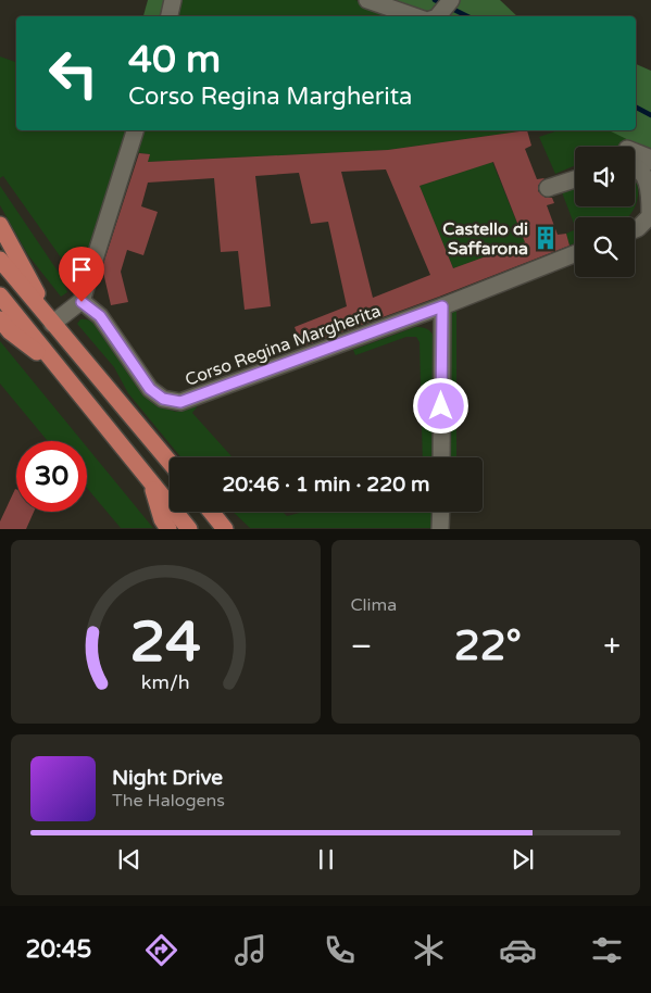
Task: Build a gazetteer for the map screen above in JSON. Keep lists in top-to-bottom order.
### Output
{
  "streets": {
    "street": ["Corso Regina Margherita"]
  },
  "places": {
    "building": ["Castello di Saffarona"]
  },
  "page": {
    "turn": ["40 m", "Corso Regina Margherita"],
    "limit": "30",
    "trip": "20:46 · 1 min · 220 m",
    "tile": "Clima",
    "heat": ["−", "22°", "+"],
    "song": ["Night Drive", "The Halogens"],
    "tabs": "20:45",
    "gauge": ["24", "km/h"]
  }
}
